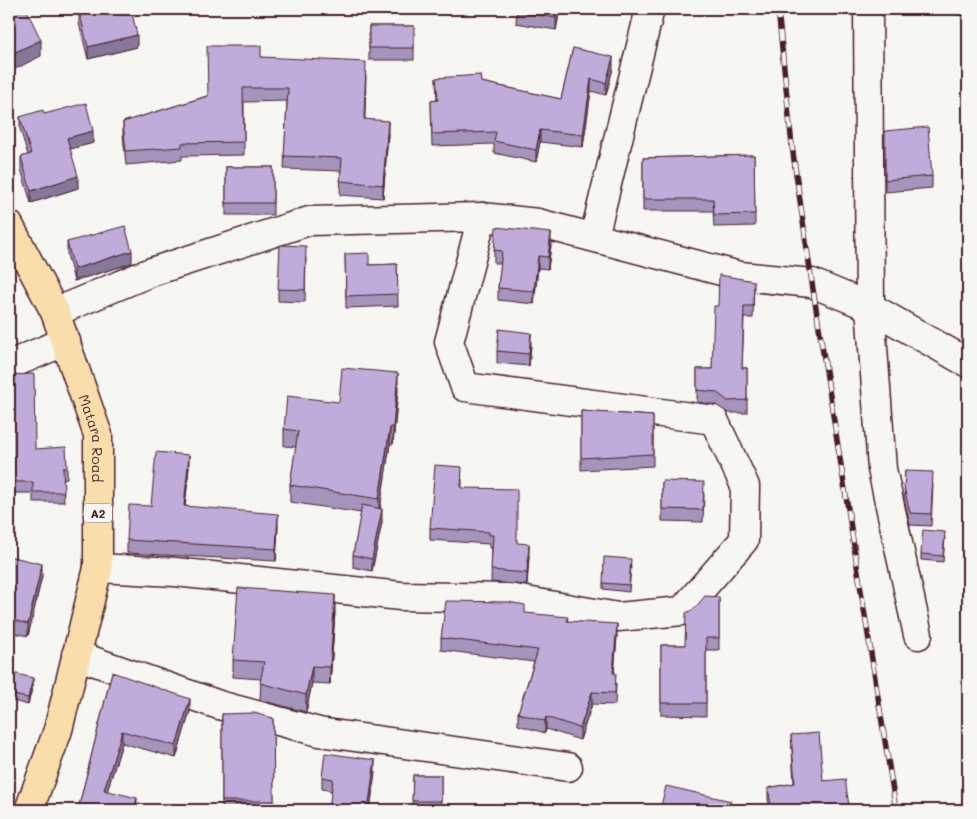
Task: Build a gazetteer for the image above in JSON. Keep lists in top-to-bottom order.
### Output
{
  "streets": {
    "highway": ["Matara Road", "A2"]
  }
}
